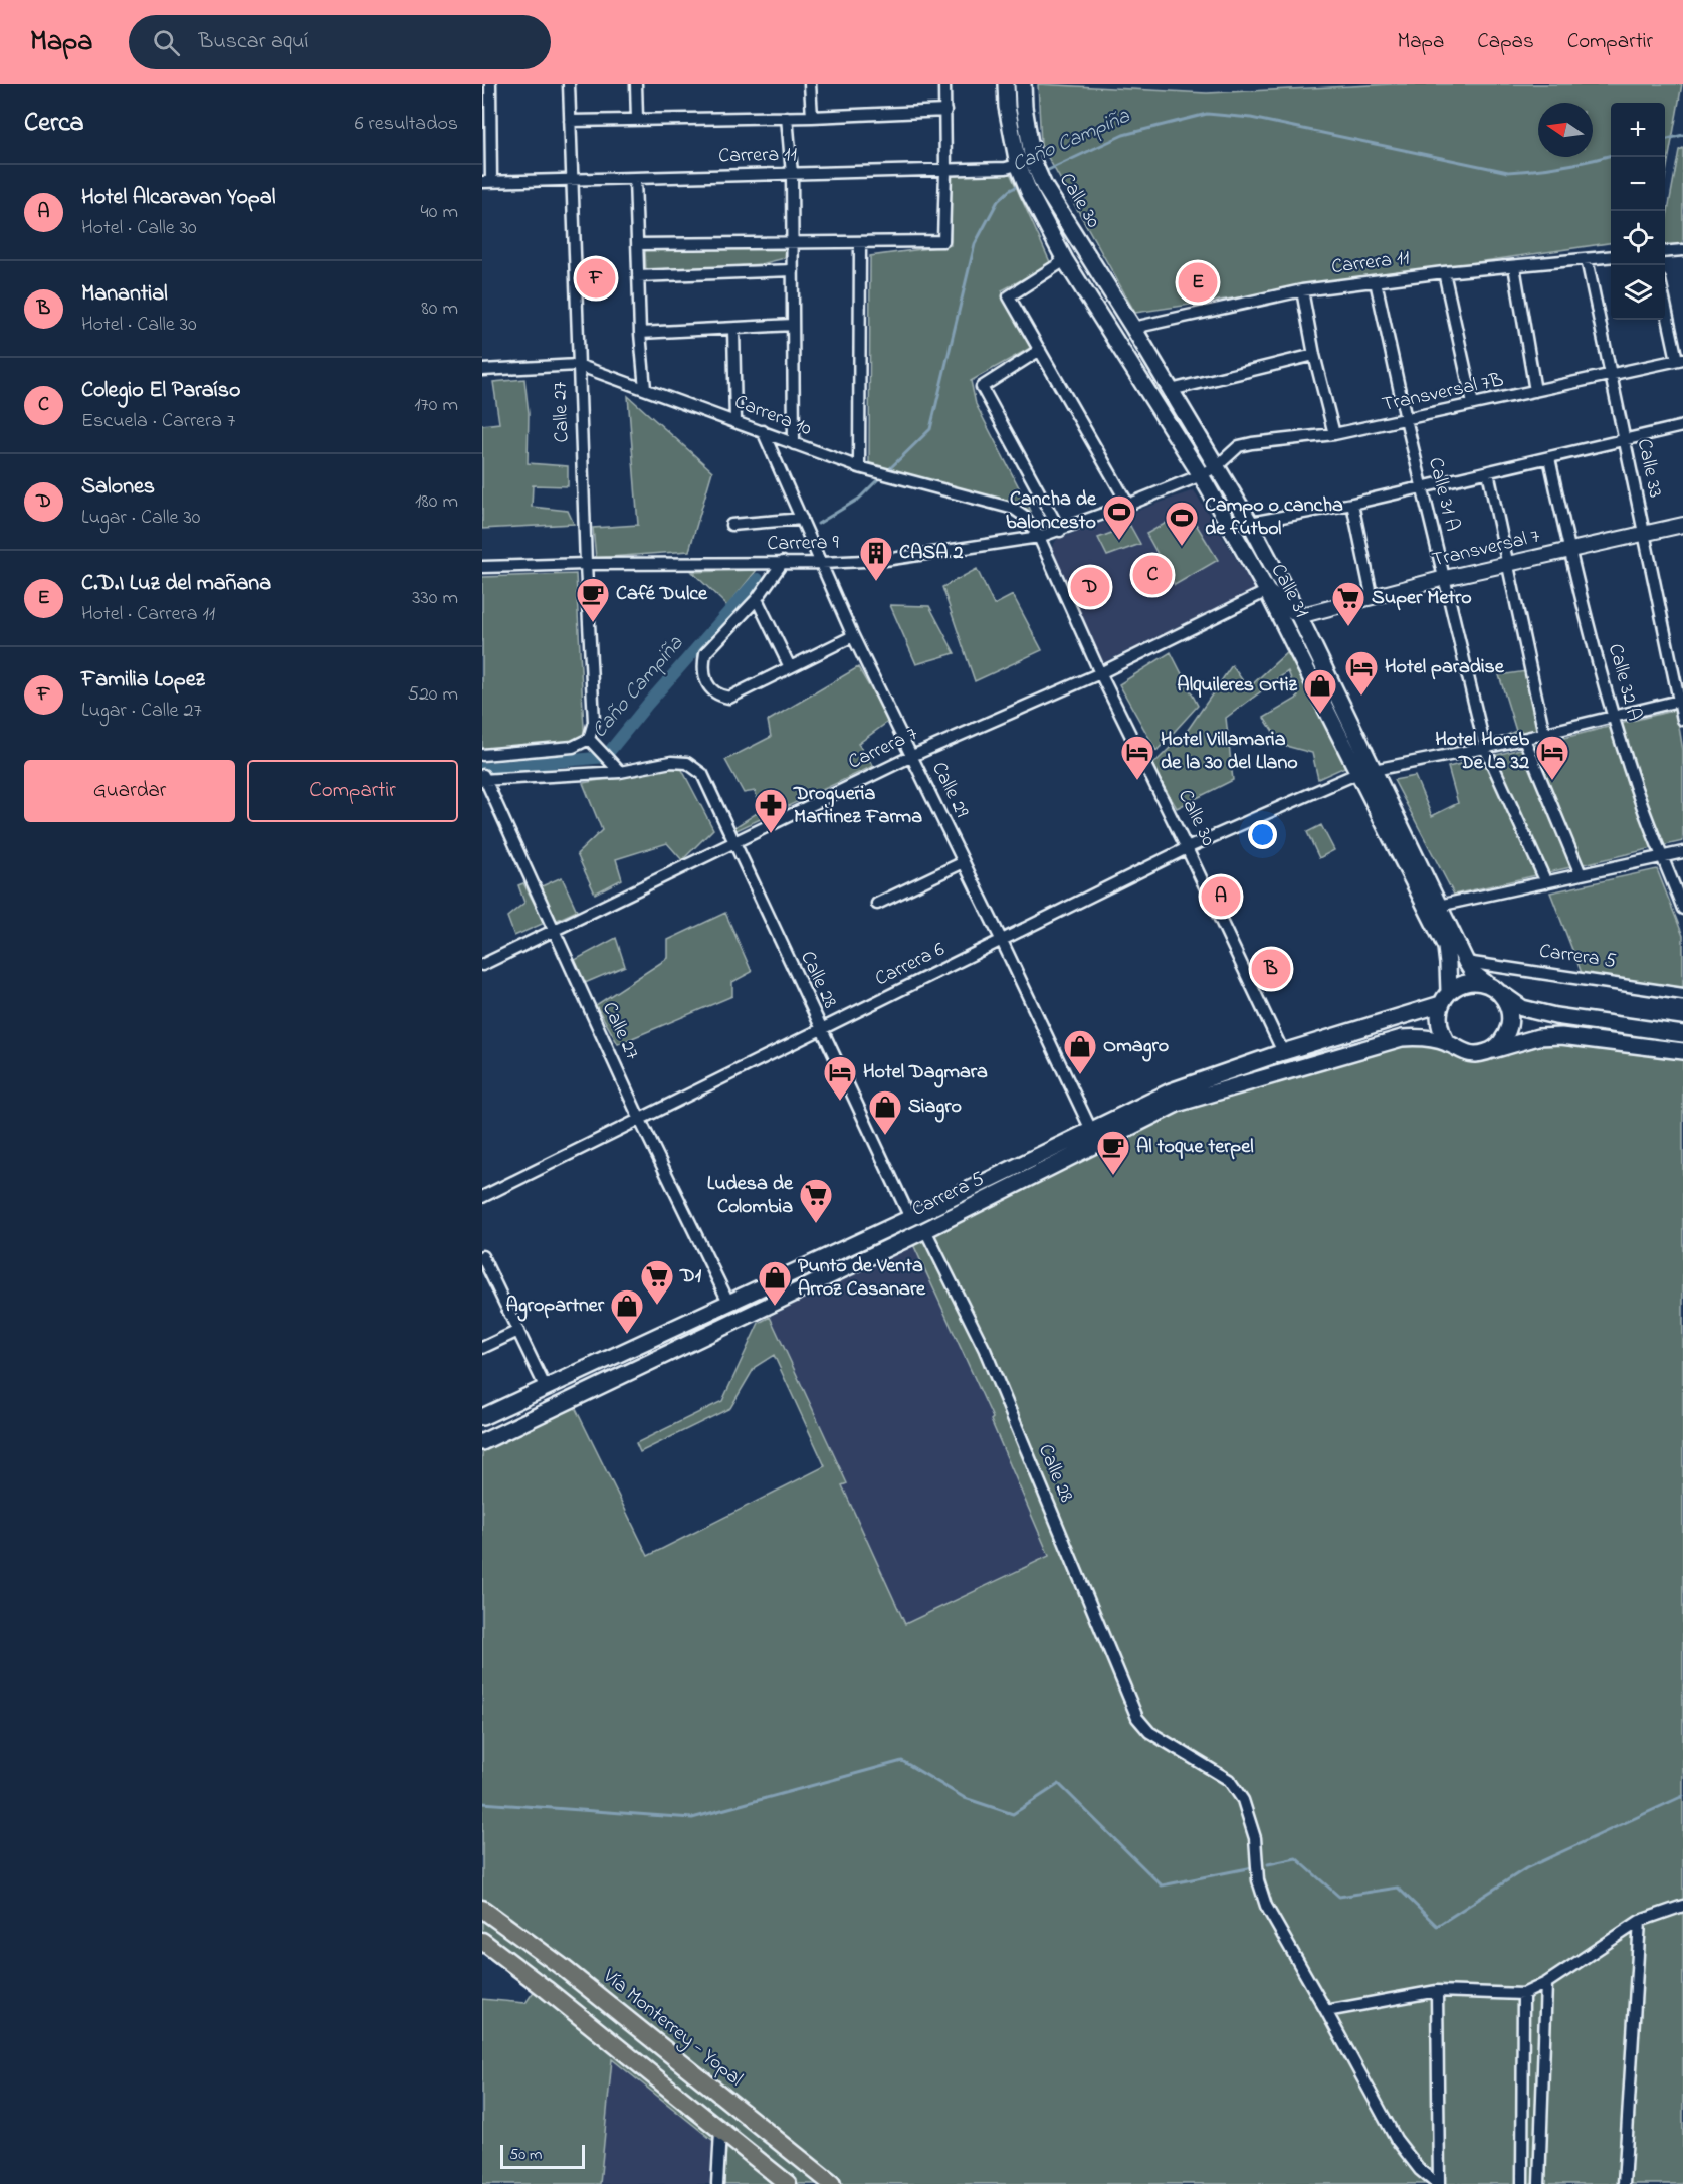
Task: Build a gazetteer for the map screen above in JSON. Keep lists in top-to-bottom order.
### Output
{
  "streets": {
    "main road": [
      "Calle 30",
      "Calle 31",
      "Carrera 5",
      "Vía Monterrey - Yopal"
    ],
    "street": [
      "Carrera 11",
      "Transversal 7B",
      "Calle 27",
      "Carrera 10",
      "Calle 33",
      "Calle 31 A",
      "Carrera 9",
      "Transversal 7",
      "Calle 32 A",
      "Carrera 7",
      "Calle 29",
      "Carrera 6",
      "Calle 28"
    ]
  },
  "crossings": [
    ["Carrera 11", "Calle 30"],
    ["Carrera 11", "Calle 27"],
    ["Carrera 11", "Calle 33"],
    ["Carrera 11", "Calle 31 A"],
    ["Carrera 11", "Calle 31"],
    ["Calle 30", "Carrera 10"],
    ["Calle 30", "Carrera 9"],
    ["Calle 30", "Calle 31"],
    ["Calle 30", "Carrera 7"],
    ["Calle 30", "Carrera 5"],
    ["Calle 30", "Carrera 6"],
    ["Transversal 7B", "Calle 33"],
    ["Transversal 7B", "Calle 31 A"],
    ["Transversal 7B", "Carrera 9"],
    ["Transversal 7B", "Calle 31"],
    ["Calle 27", "Carrera 10"],
    ["Calle 27", "Carrera 9"],
    ["Calle 27", "Carrera 7"],
    ["Calle 27", "Carrera 5"],
    ["Calle 27", "Carrera 6"],
    ["Carrera 10", "Carrera 9"],
    ["Carrera 10", "Calle 29"],
    ["Calle 33", "Transversal 7"],
    ["Calle 33", "Carrera 6"],
    ["Calle 31 A", "Transversal 7"],
    ["Calle 31 A", "Carrera 6"],
    ["Carrera 9", "Calle 31"],
    ["Carrera 9", "Calle 29"],
    ["Transversal 7", "Calle 31"],
    ["Transversal 7", "Calle 32 A"],
    ["Calle 31", "Carrera 7"],
    ["Calle 31", "Carrera 5"],
    ["Calle 31", "Carrera 6"],
    ["Calle 32 A", "Carrera 6"],
    ["Carrera 7", "Calle 29"],
    ["Carrera 7", "Calle 28"],
    ["Calle 29", "Carrera 5"],
    ["Calle 29", "Carrera 6"],
    ["Carrera 5", "Calle 28"],
    ["Carrera 6", "Calle 28"]
  ],
  "water": ["Caño Campiña"],
  "places": {
    "sports": ["Cancha de baloncesto", "Campo o cancha de fútbol"],
    "building": ["CASA 2"],
    "cafe": ["Café Dulce", "Al toque terpel"],
    "supermarket": ["Super Metro", "Ludesa de Colombia", "D1"],
    "hotel": [
      "Hotel paradise",
      "Hotel Villamaria de la 30 del Llano",
      "Hotel Horeb De La 32",
      "Hotel Dagmara"
    ],
    "shop": [
      "Alquileres Ortiz",
      "Omagro",
      "Siagro",
      "Punto de Venta Arroz Casanare",
      "Agropartner"
    ],
    "pharmacy": ["Drogueria Martinez Farma"]
  },
  "scale_bar": "50 m",
  "north": "left",
  "page": {
    "header": "Mapa",
    "search": "Buscar aquí",
    "nav": ["Mapa", "Capas", "Compartir"],
    "heading": ["Cerca", "6 resultados"],
    "map_buttons": ["+", "−"],
    "list": [
      {
        "mark": "A",
        "name": "Hotel Alcaravan Yopal",
        "note": "Hotel · Calle 30",
        "value": "40 m"
      },
      {
        "mark": "B",
        "name": "Manantial",
        "note": "Hotel · Calle 30",
        "value": "80 m"
      },
      {
        "mark": "C",
        "name": "Colegio El Paraíso",
        "note": "Escuela · Carrera 7",
        "value": "170 m"
      },
      {
        "mark": "D",
        "name": "Salones",
        "note": "Lugar · Calle 30",
        "value": "180 m"
      },
      {
        "mark": "E",
        "name": "C.D.I Luz del mañana",
        "note": "Hotel · Carrera 11",
        "value": "330 m"
      },
      {
        "mark": "F",
        "name": "Familia Lopez",
        "note": "Lugar · Calle 27",
        "value": "520 m"
      }
    ],
    "pins": [
      "F",
      "E",
      "C",
      "D",
      "A",
      "B"
    ],
    "buttons": ["Guardar", "Compartir"],
    "scale": "50 m"
  }
}
